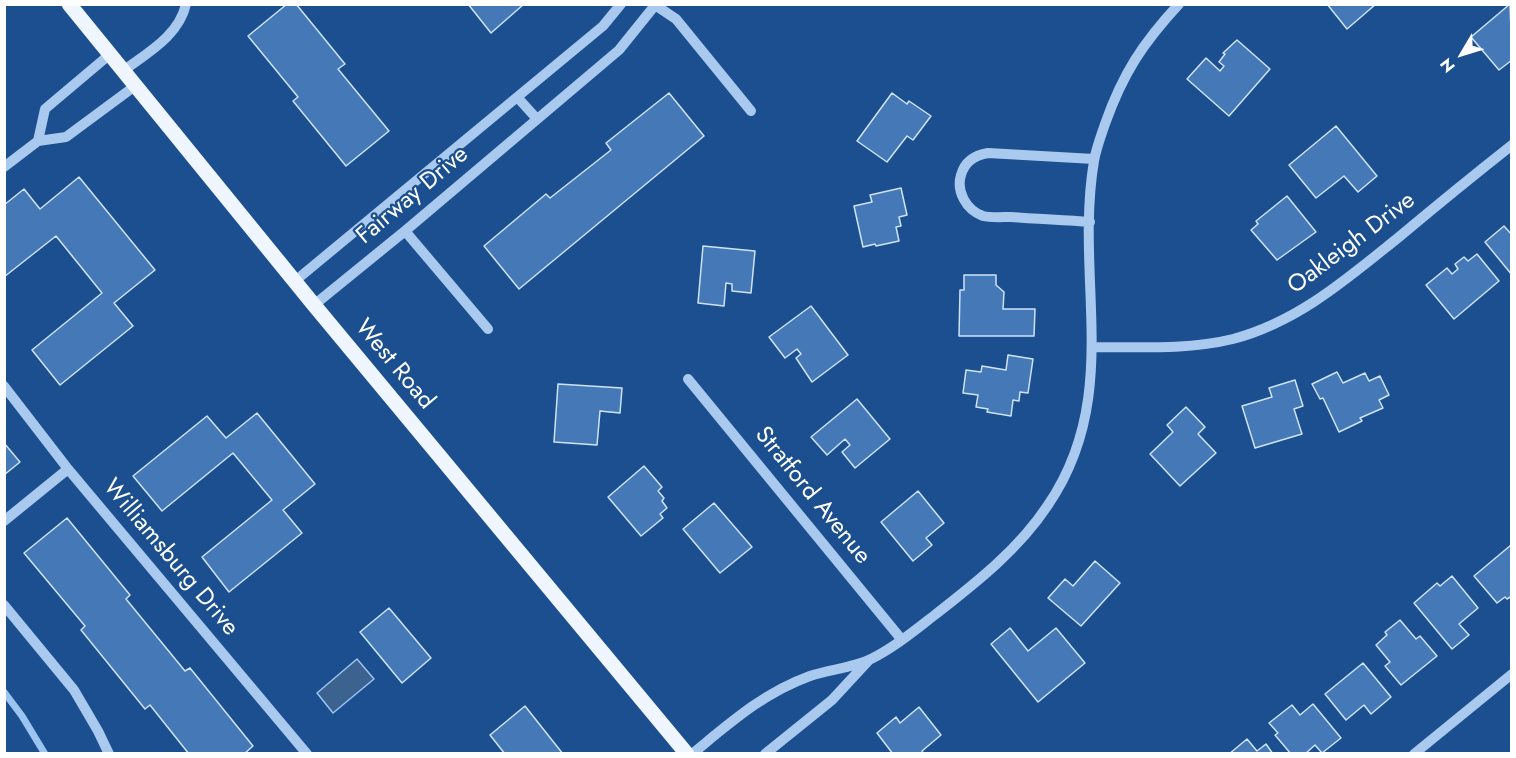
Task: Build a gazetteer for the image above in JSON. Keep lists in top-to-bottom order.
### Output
{
  "streets": {
    "main road": ["West Road"],
    "street": [
      "Fairway Drive",
      "Oakleigh Drive",
      "Stratford Avenue",
      "Williamsburg Drive"
    ]
  },
  "crossings": [
    ["Fairway Drive", "West Road"]
  ],
  "north": "bottom left"
}
